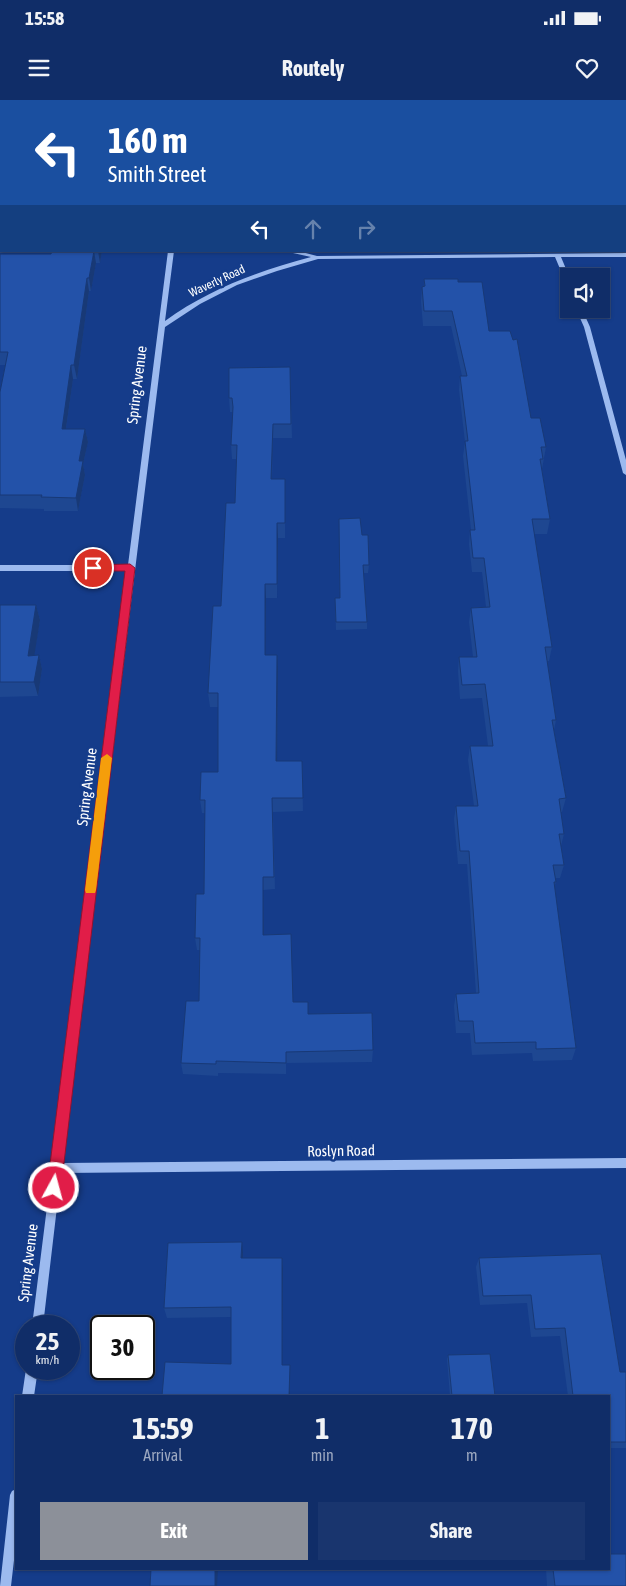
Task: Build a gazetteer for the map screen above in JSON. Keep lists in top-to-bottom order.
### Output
{
  "streets": {
    "street": ["Waverly Road", "Spring Avenue", "Roslyn Road"]
  },
  "crossings": [
    ["Waverly Road", "Spring Avenue"],
    ["Spring Avenue", "Roslyn Road"]
  ],
  "page": {
    "status": "15:58",
    "header": "Routely",
    "turn": ["160 m", "Smith Street"],
    "speed": "25 km/h",
    "limit": "30",
    "eta": [
      "15:59",
      "Arrival",
      "1",
      "min",
      "170",
      "m"
    ],
    "buttons": ["Exit", "Share"]
  }
}
